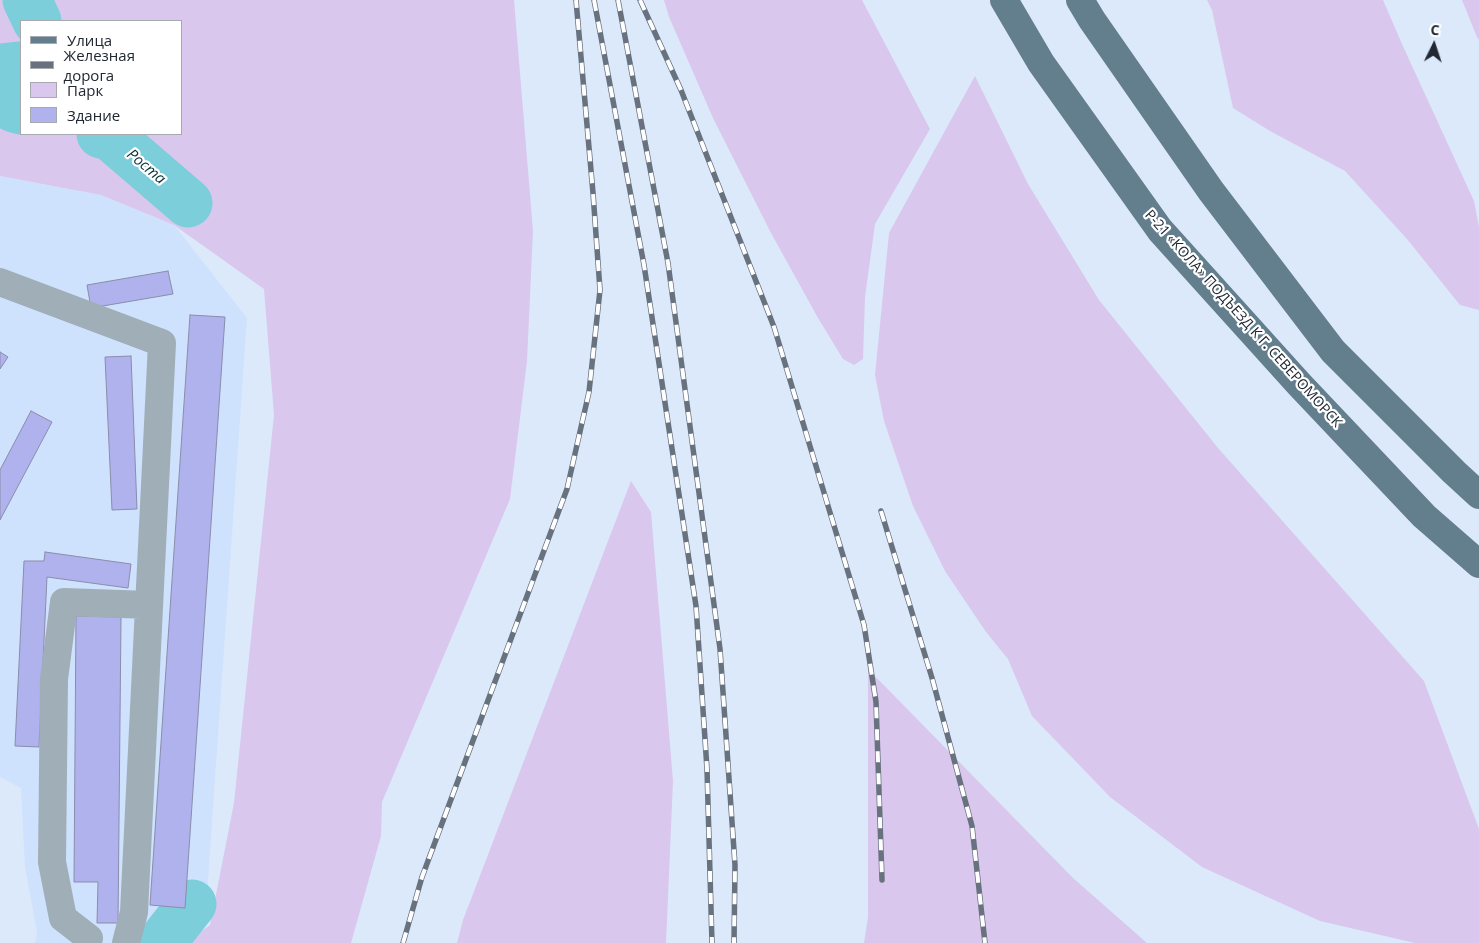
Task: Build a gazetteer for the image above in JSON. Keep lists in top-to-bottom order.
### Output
{
  "streets": {
    "main road": ["Р-21 «КОЛА» ПОДЪЕЗД К Г. СЕВЕРОМОРСК"]
  },
  "water": ["Роста"],
  "legend": [
    "Улица",
    "Железная дорога",
    "Парк",
    "Здание"
  ],
  "north": "top"
}
